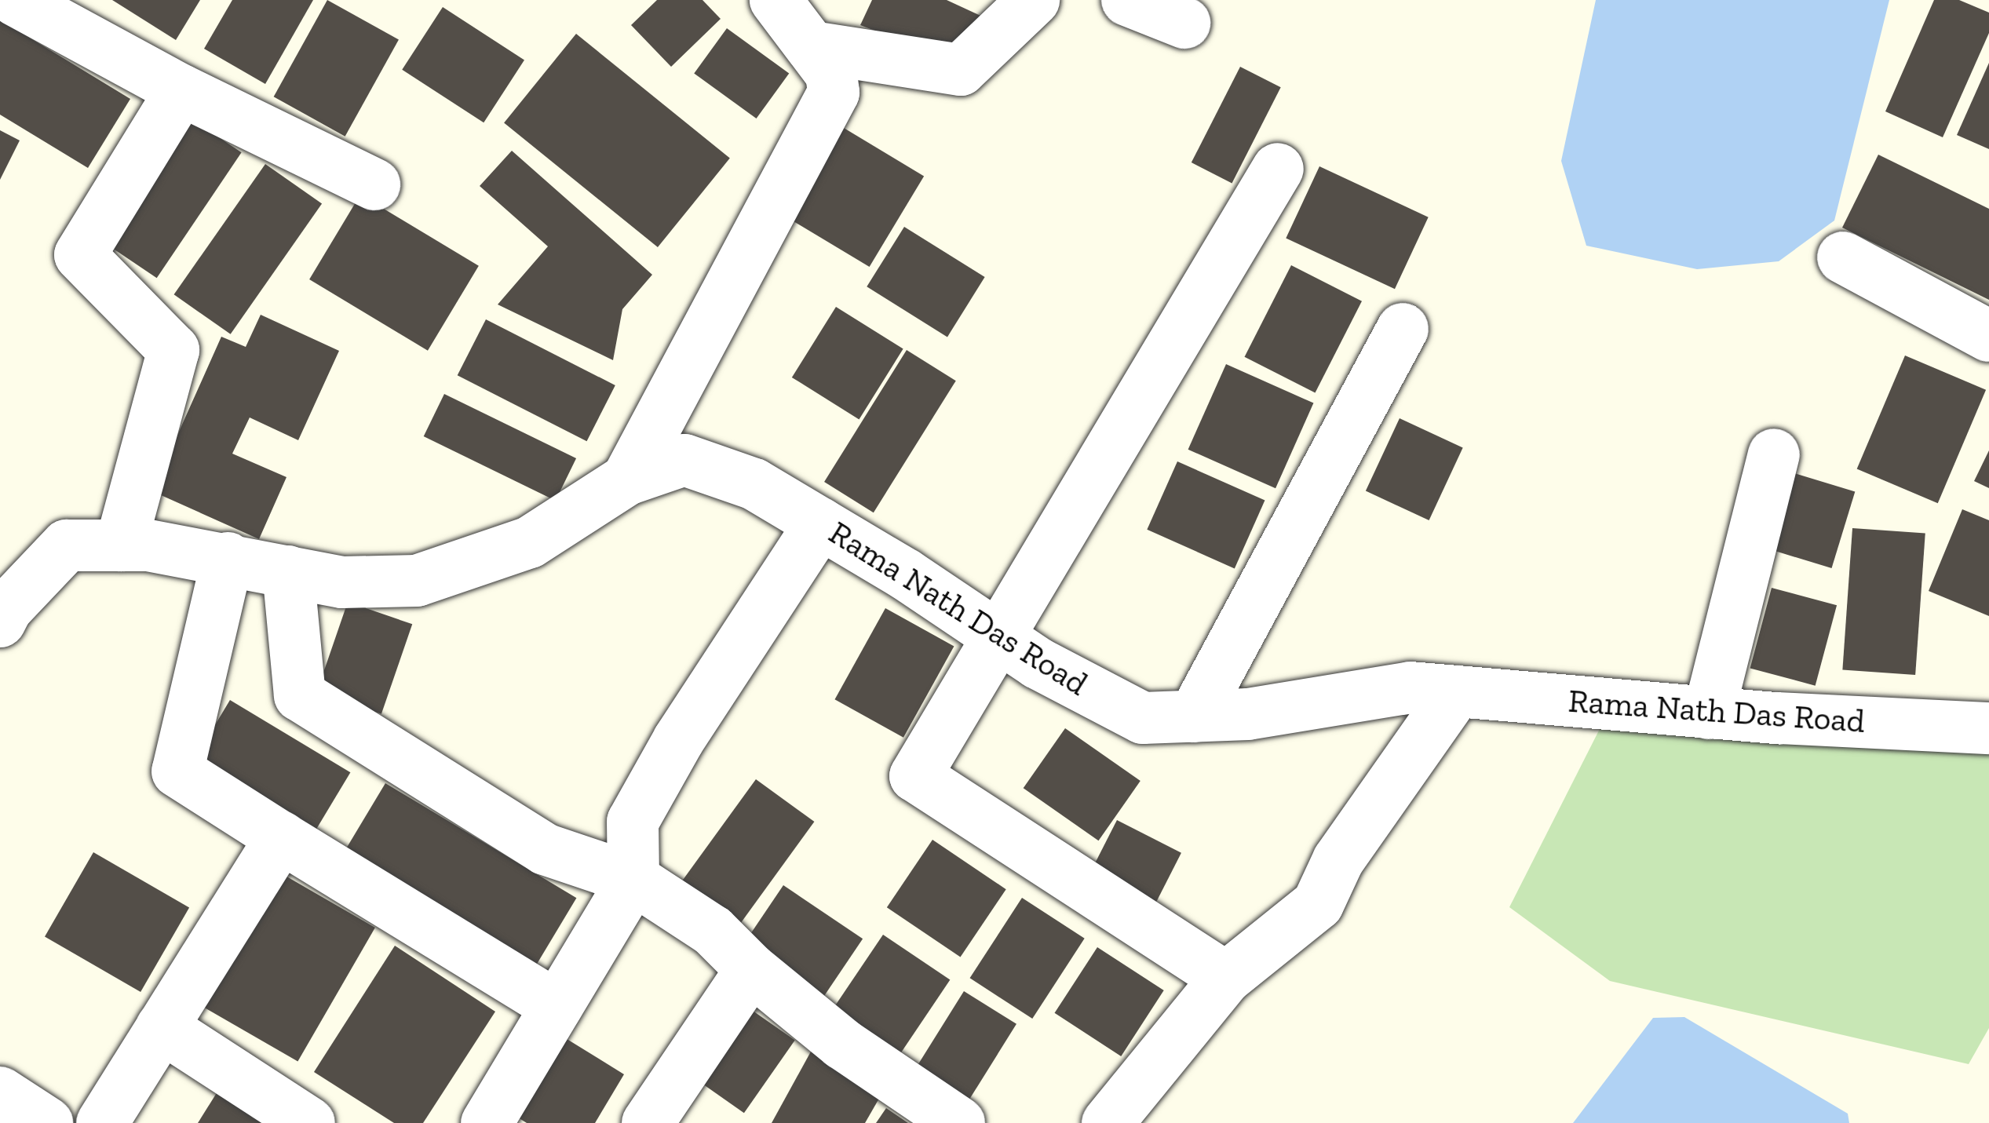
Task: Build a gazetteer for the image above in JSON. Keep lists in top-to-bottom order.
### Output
{
  "streets": {
    "street": ["Rama Nath Das Road"]
  }
}
